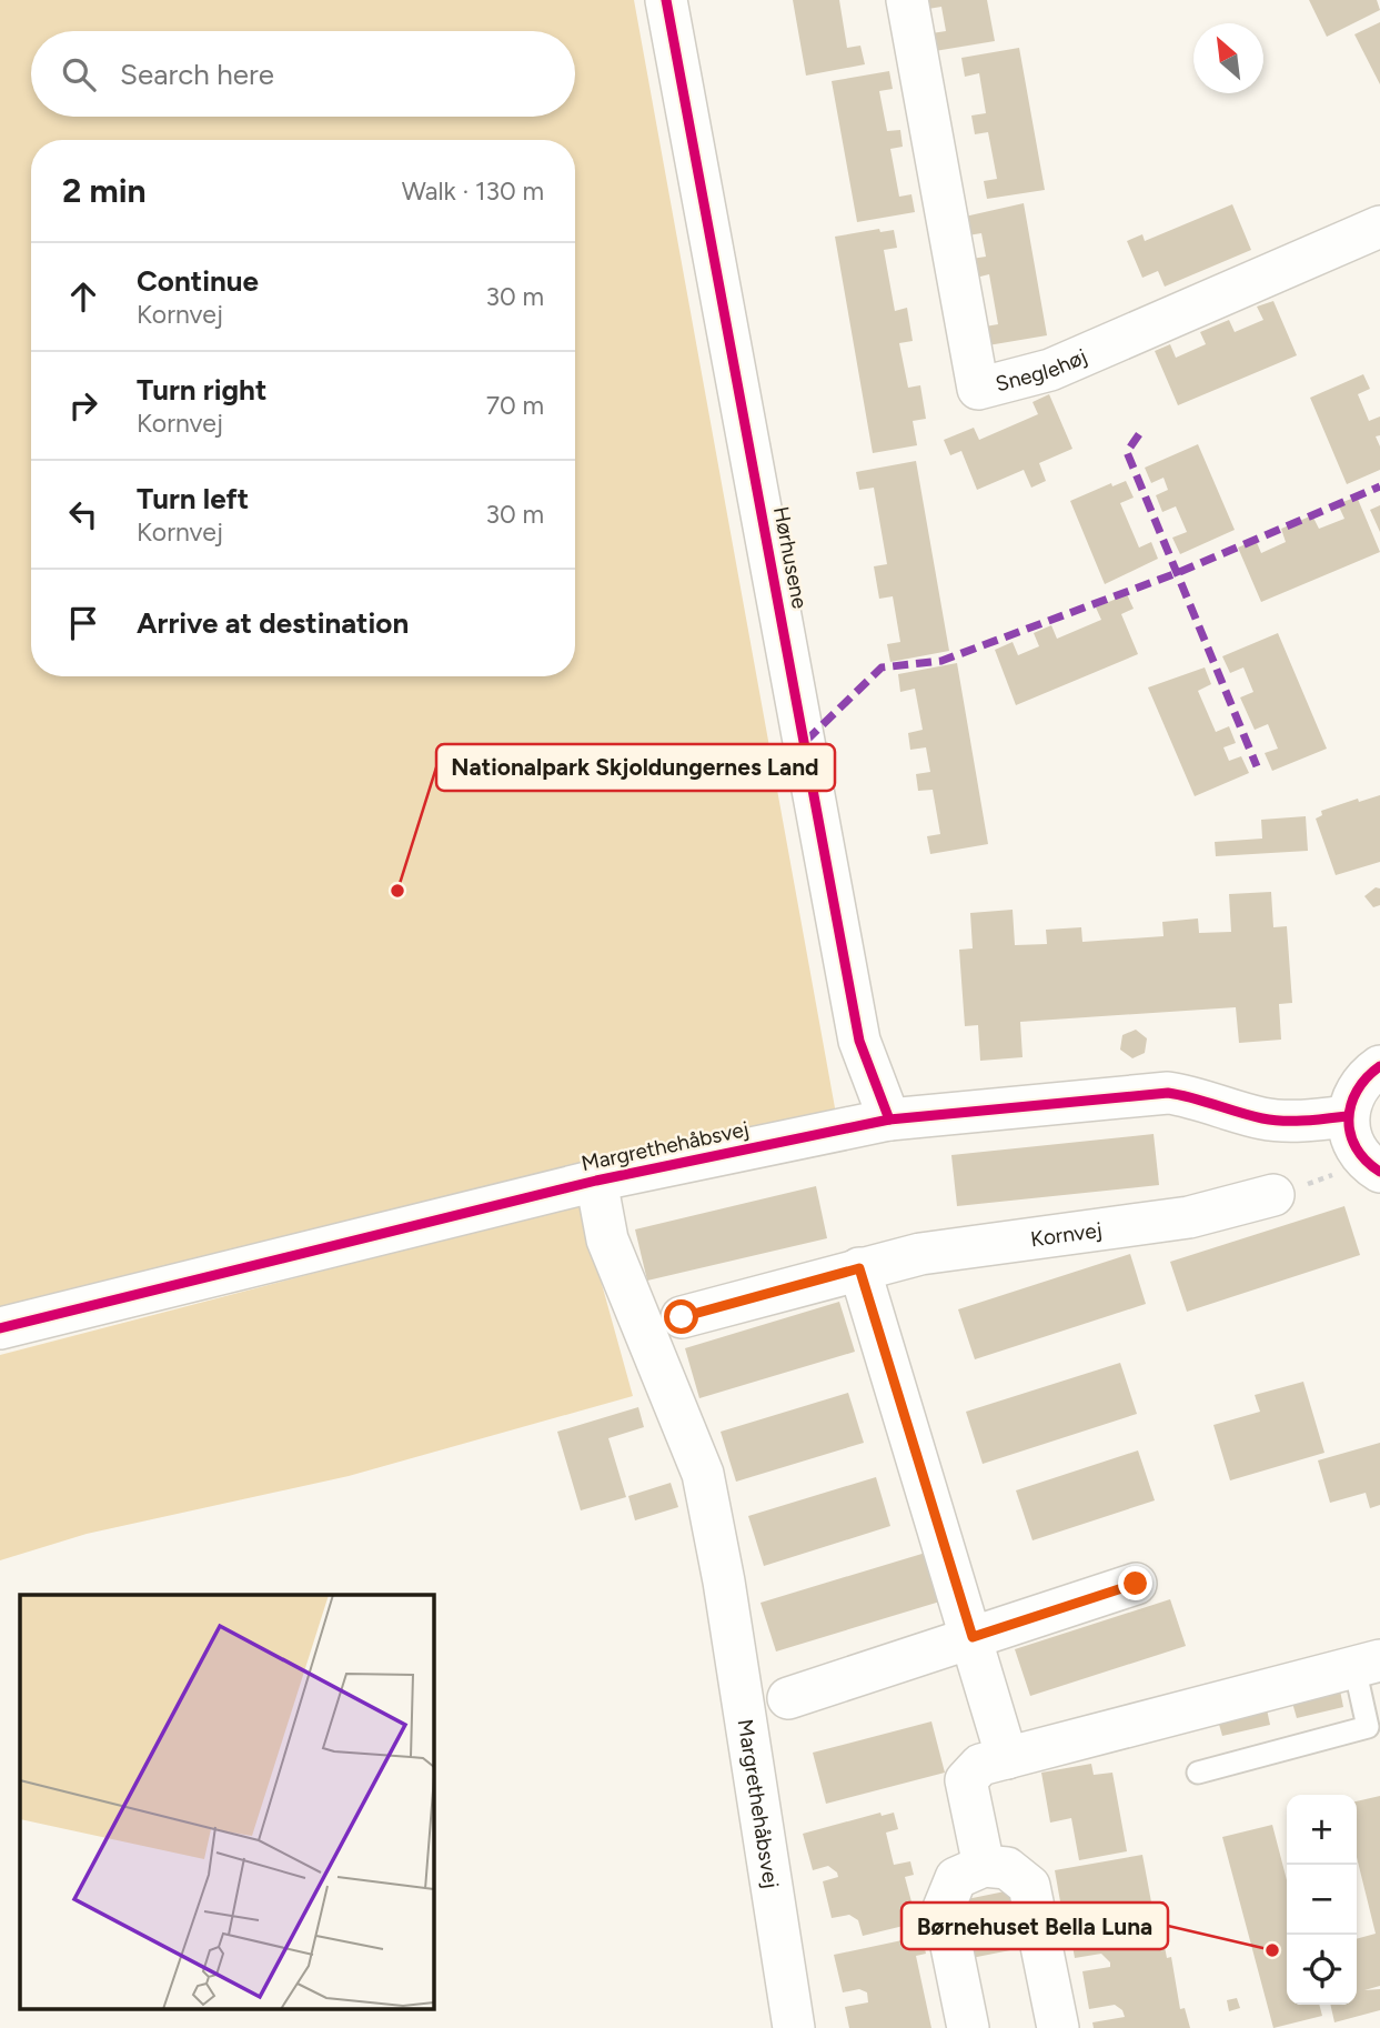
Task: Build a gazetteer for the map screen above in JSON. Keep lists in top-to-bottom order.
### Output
{
  "streets": {
    "street": [
      "Sneglehøj",
      "Hørhusene",
      "Margrethehåbsvej",
      "Kornvej"
    ]
  },
  "crossings": [
    ["Hørhusene", "Margrethehåbsvej"]
  ],
  "places": ["Nationalpark Skjoldungernes Land", "Børnehuset Bella Luna"],
  "north": "top left",
  "page": {
    "search": "Search here",
    "heading": ["2 min", "Walk · 130 m"],
    "list": [
      ["Continue", "Kornvej", "30 m"],
      ["Turn right", "Kornvej", "70 m"],
      ["Turn left", "Kornvej", "30 m"],
      "Arrive at destination"
    ],
    "map_buttons": ["+", "−"]
  }
}
